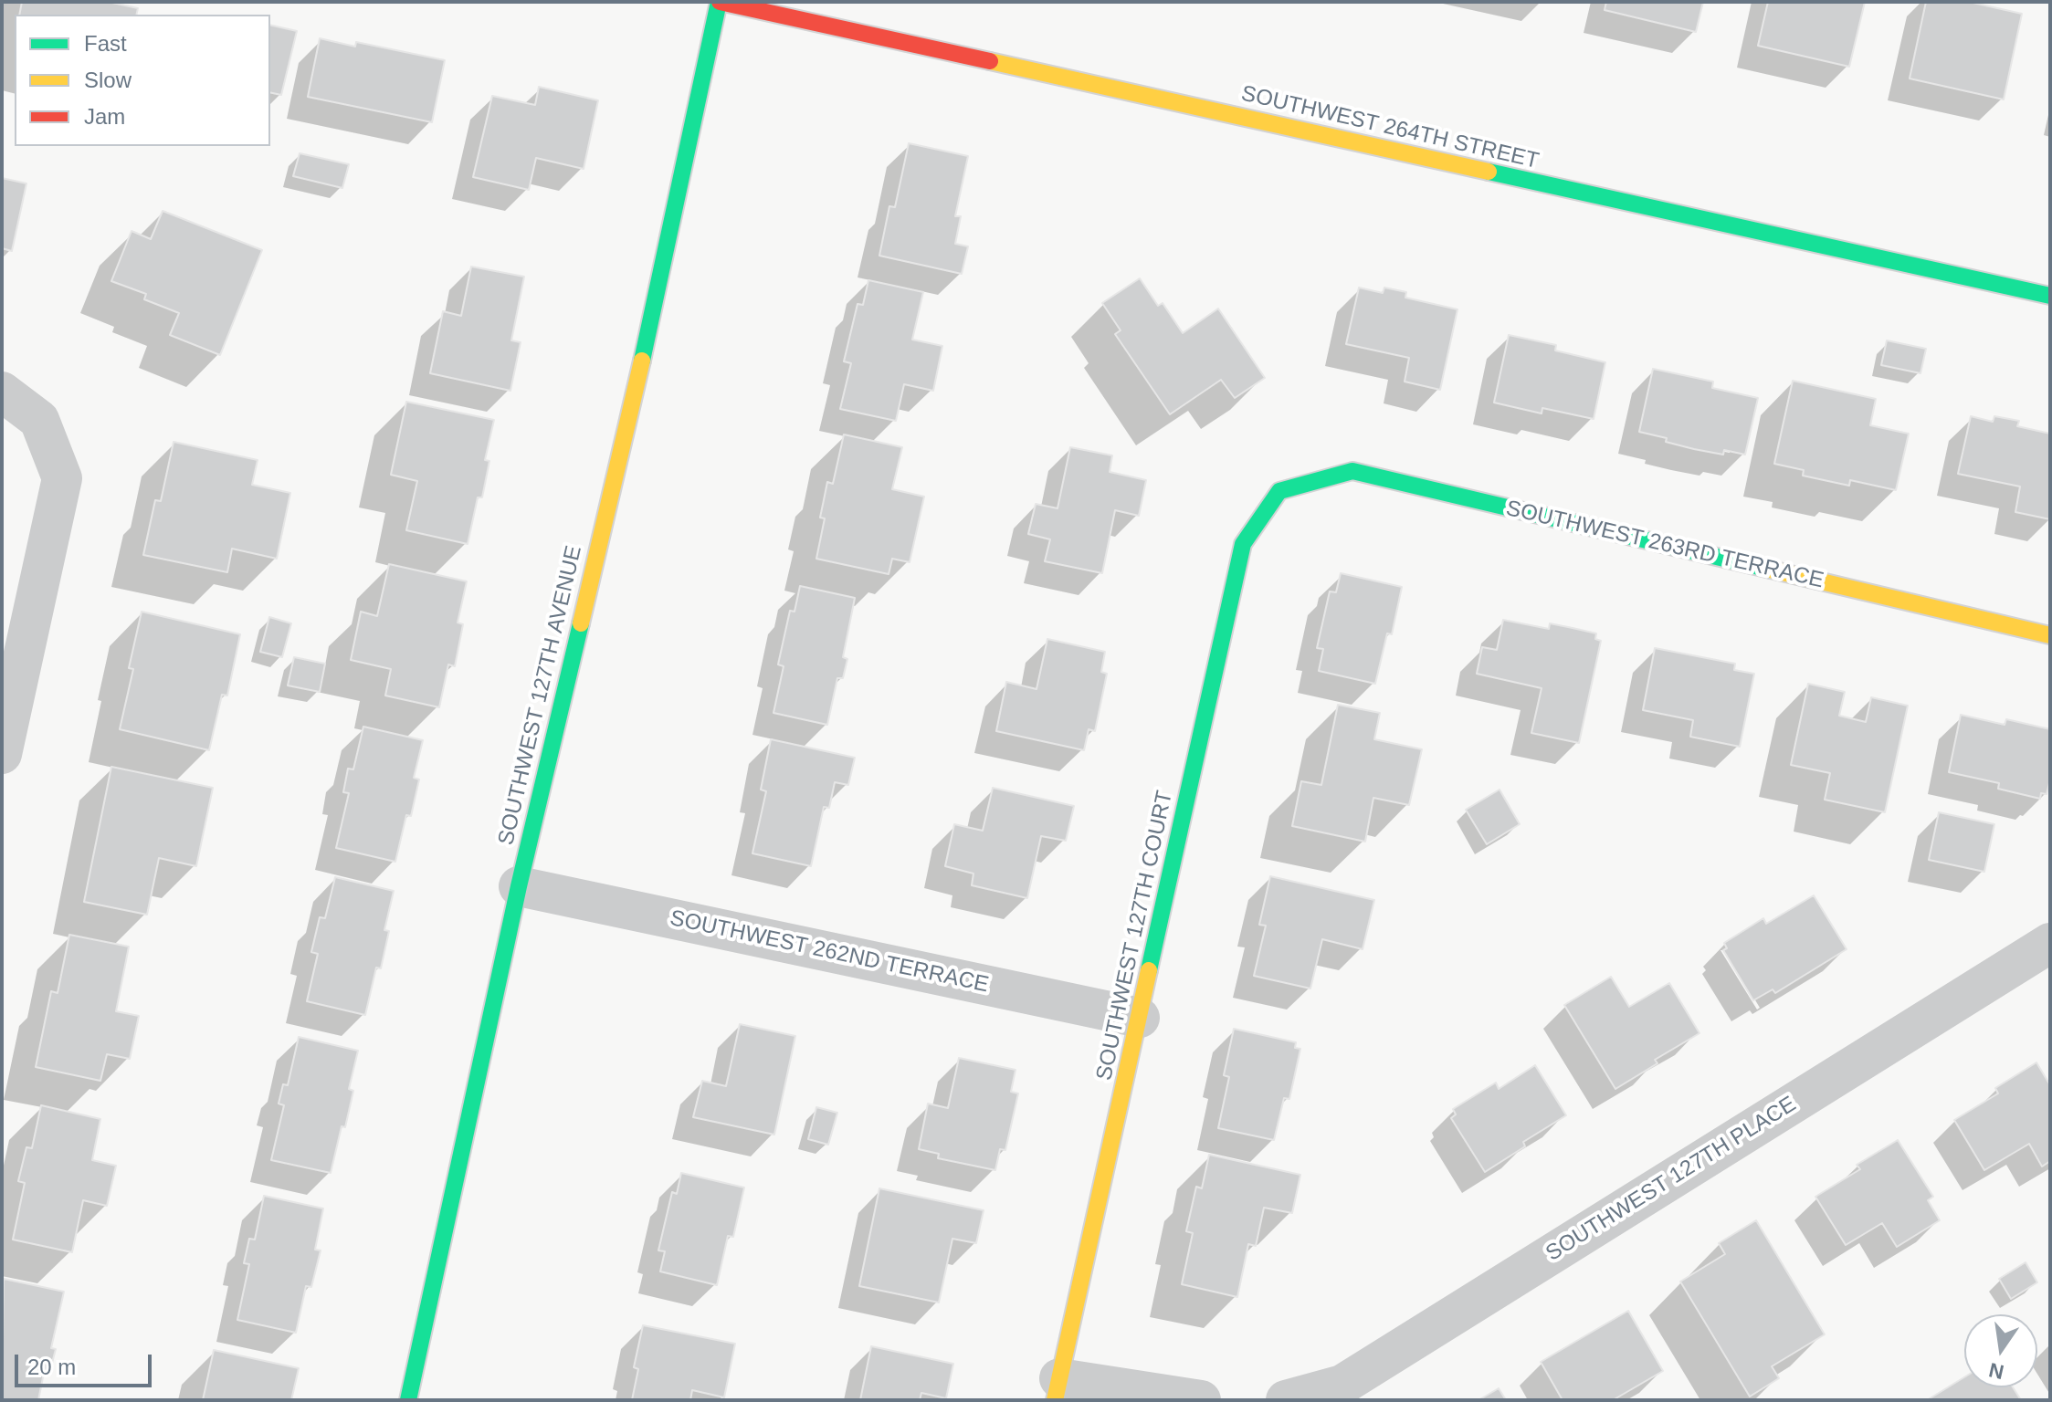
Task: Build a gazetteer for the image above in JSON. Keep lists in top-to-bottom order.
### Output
{
  "streets": {
    "street": [
      "SOUTHWEST 264TH STREET",
      "SOUTHWEST 263RD TERRACE",
      "SOUTHWEST 127TH AVENUE",
      "SOUTHWEST 127TH COURT",
      "SOUTHWEST 262ND TERRACE",
      "SOUTHWEST 127TH PLACE"
    ]
  },
  "crossings": [
    ["SOUTHWEST 264TH STREET", "SOUTHWEST 127TH AVENUE"],
    ["SOUTHWEST 263RD TERRACE", "SOUTHWEST 127TH COURT"],
    ["SOUTHWEST 127TH AVENUE", "SOUTHWEST 262ND TERRACE"],
    ["SOUTHWEST 127TH COURT", "SOUTHWEST 262ND TERRACE"]
  ],
  "legend": ["Fast", "Slow", "Jam"],
  "scale_bar": "20 m",
  "north": "bottom"
}
